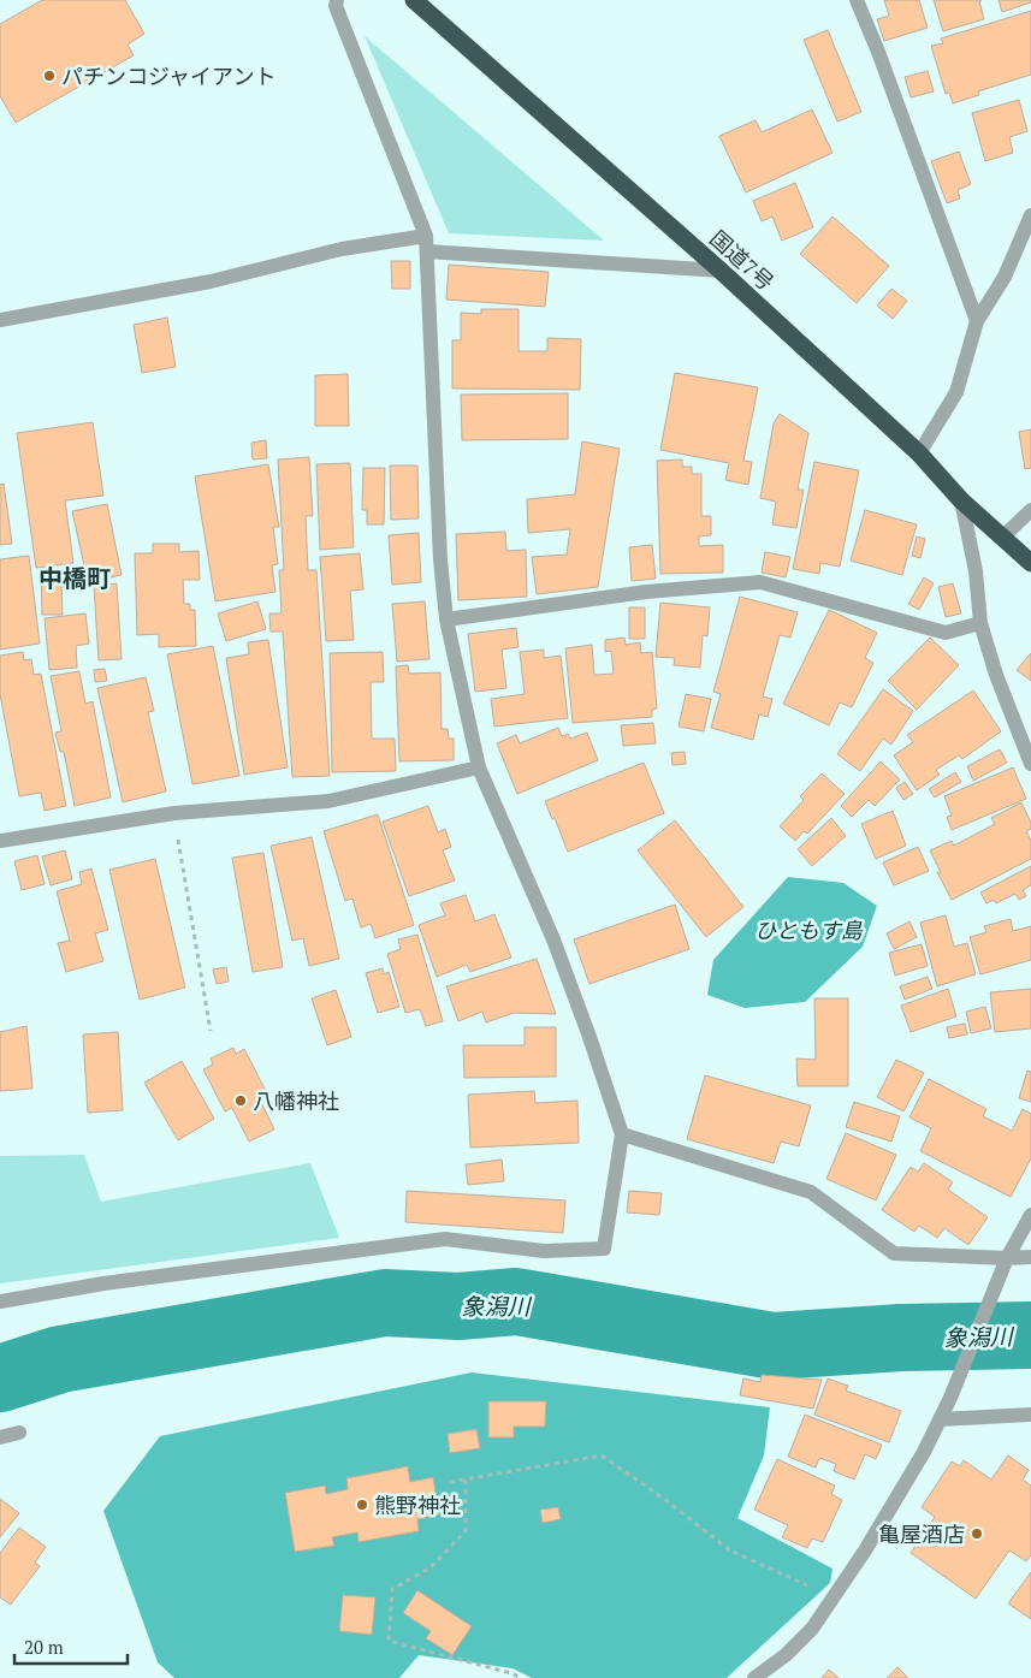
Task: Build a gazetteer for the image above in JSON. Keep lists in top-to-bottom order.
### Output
{
  "streets": {
    "highway": ["国道7号"]
  },
  "districts": ["中橋町"],
  "water": ["象潟川"],
  "parks": ["ひともす島"],
  "places": [
    "パチンコジャイアント",
    "八幡神社",
    "熊野神社",
    "亀屋酒店"
  ],
  "scale_bar": "20 m"
}
